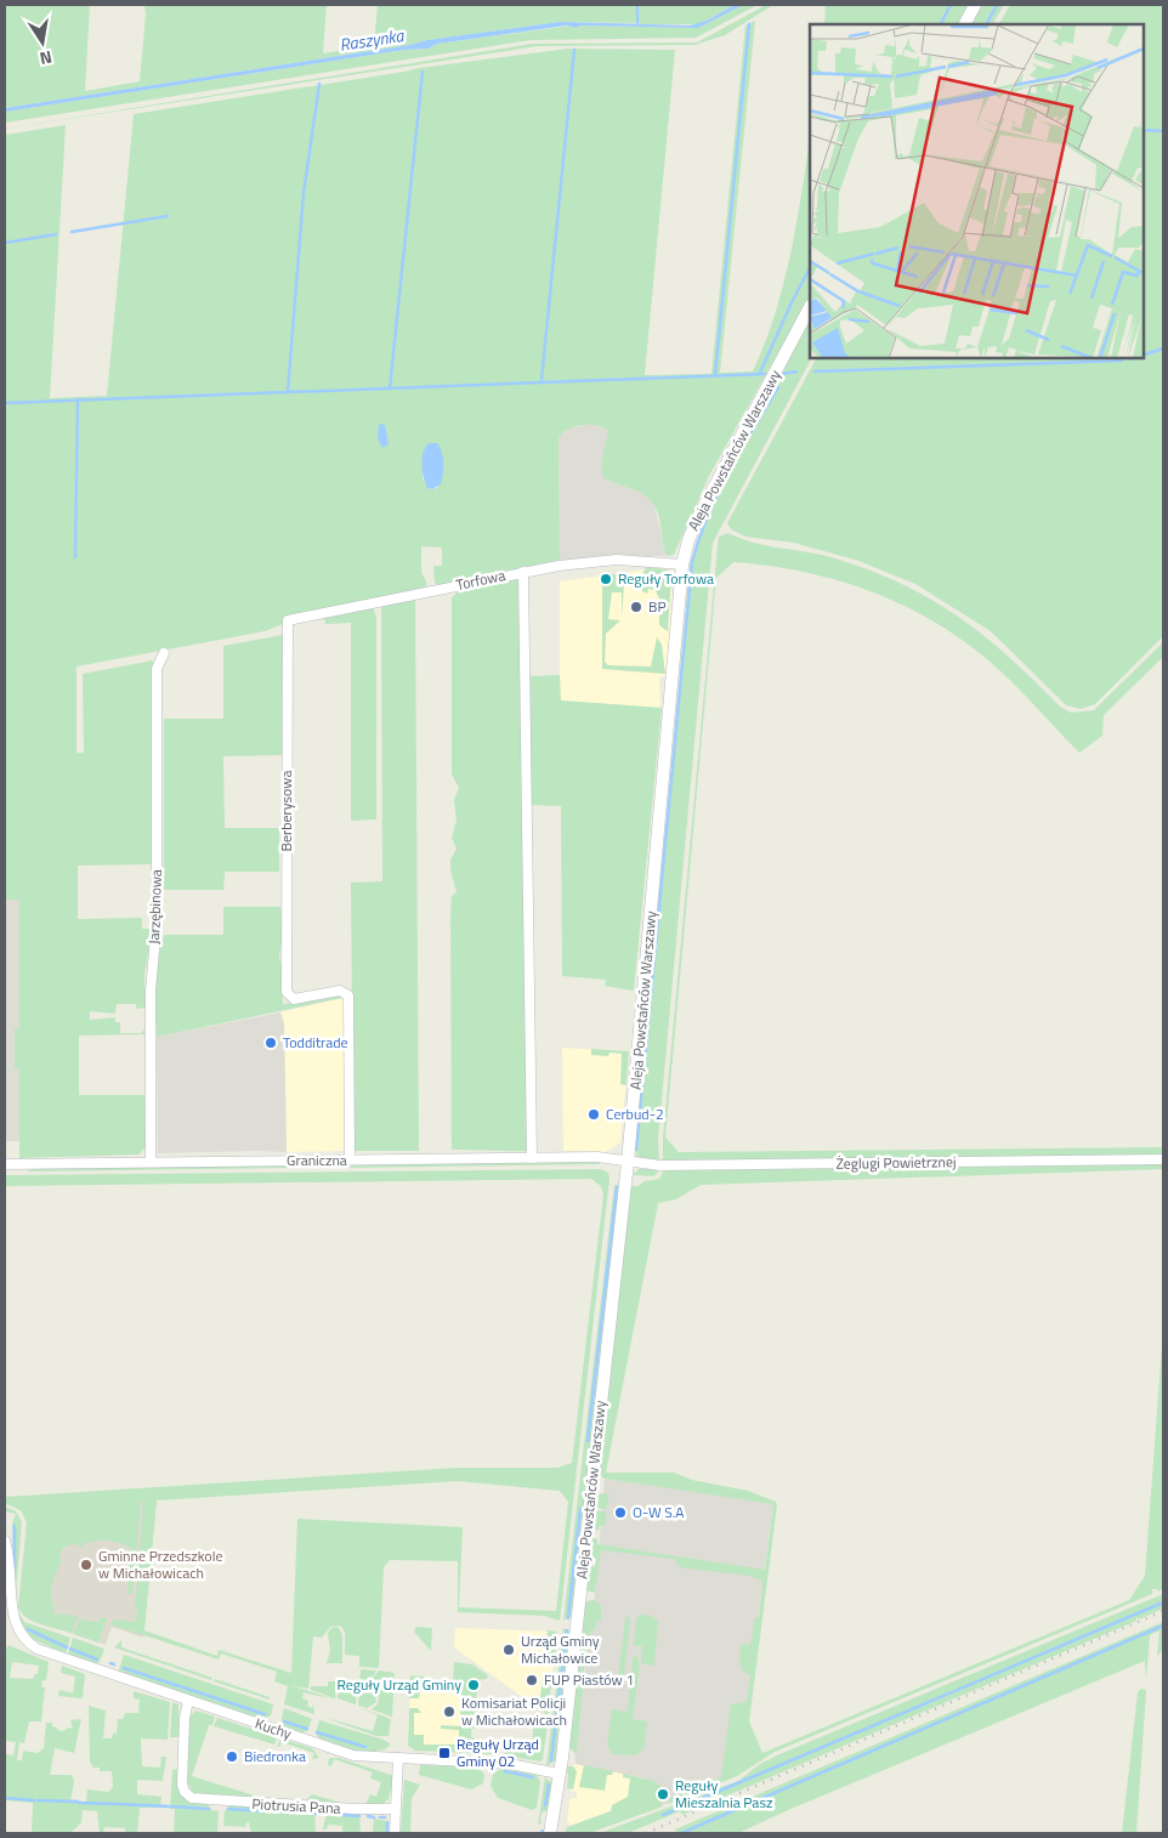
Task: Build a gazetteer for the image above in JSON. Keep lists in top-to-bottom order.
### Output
{
  "streets": {
    "street": [
      "Aleja Powstańców Warszawy",
      "Torfowa",
      "Berberysowa",
      "Jarzębinowa",
      "Graniczna",
      "Żeglugi Powietrznej",
      "Kuchy",
      "Piotrusia Pana"
    ]
  },
  "crossings": [
    ["Aleja Powstańców Warszawy", "Torfowa"],
    ["Aleja Powstańców Warszawy", "Graniczna"],
    ["Aleja Powstańców Warszawy", "Żeglugi Powietrznej"],
    ["Aleja Powstańców Warszawy", "Kuchy"],
    ["Torfowa", "Berberysowa"],
    ["Berberysowa", "Graniczna"],
    ["Jarzębinowa", "Graniczna"],
    ["Graniczna", "Żeglugi Powietrznej"],
    ["Kuchy", "Piotrusia Pana"]
  ],
  "water": ["Raszynka"],
  "places": {
    "other": [
      "Reguły Torfowa",
      "BP",
      "Todditrade",
      "Cerbud-2",
      "O-W S.A",
      "Gminne Przedszkole w Michałowicach",
      "Urząd Gminy Michałowice",
      "FUP Piastów 1",
      "Reguły Urząd Gminy",
      "Komisariat Policji w Michałowicach",
      "Biedronka",
      "Reguły Mieszalnia Pasz"
    ],
    "transit": ["Reguły Urząd Gminy 02"]
  },
  "north": "bottom"
}
